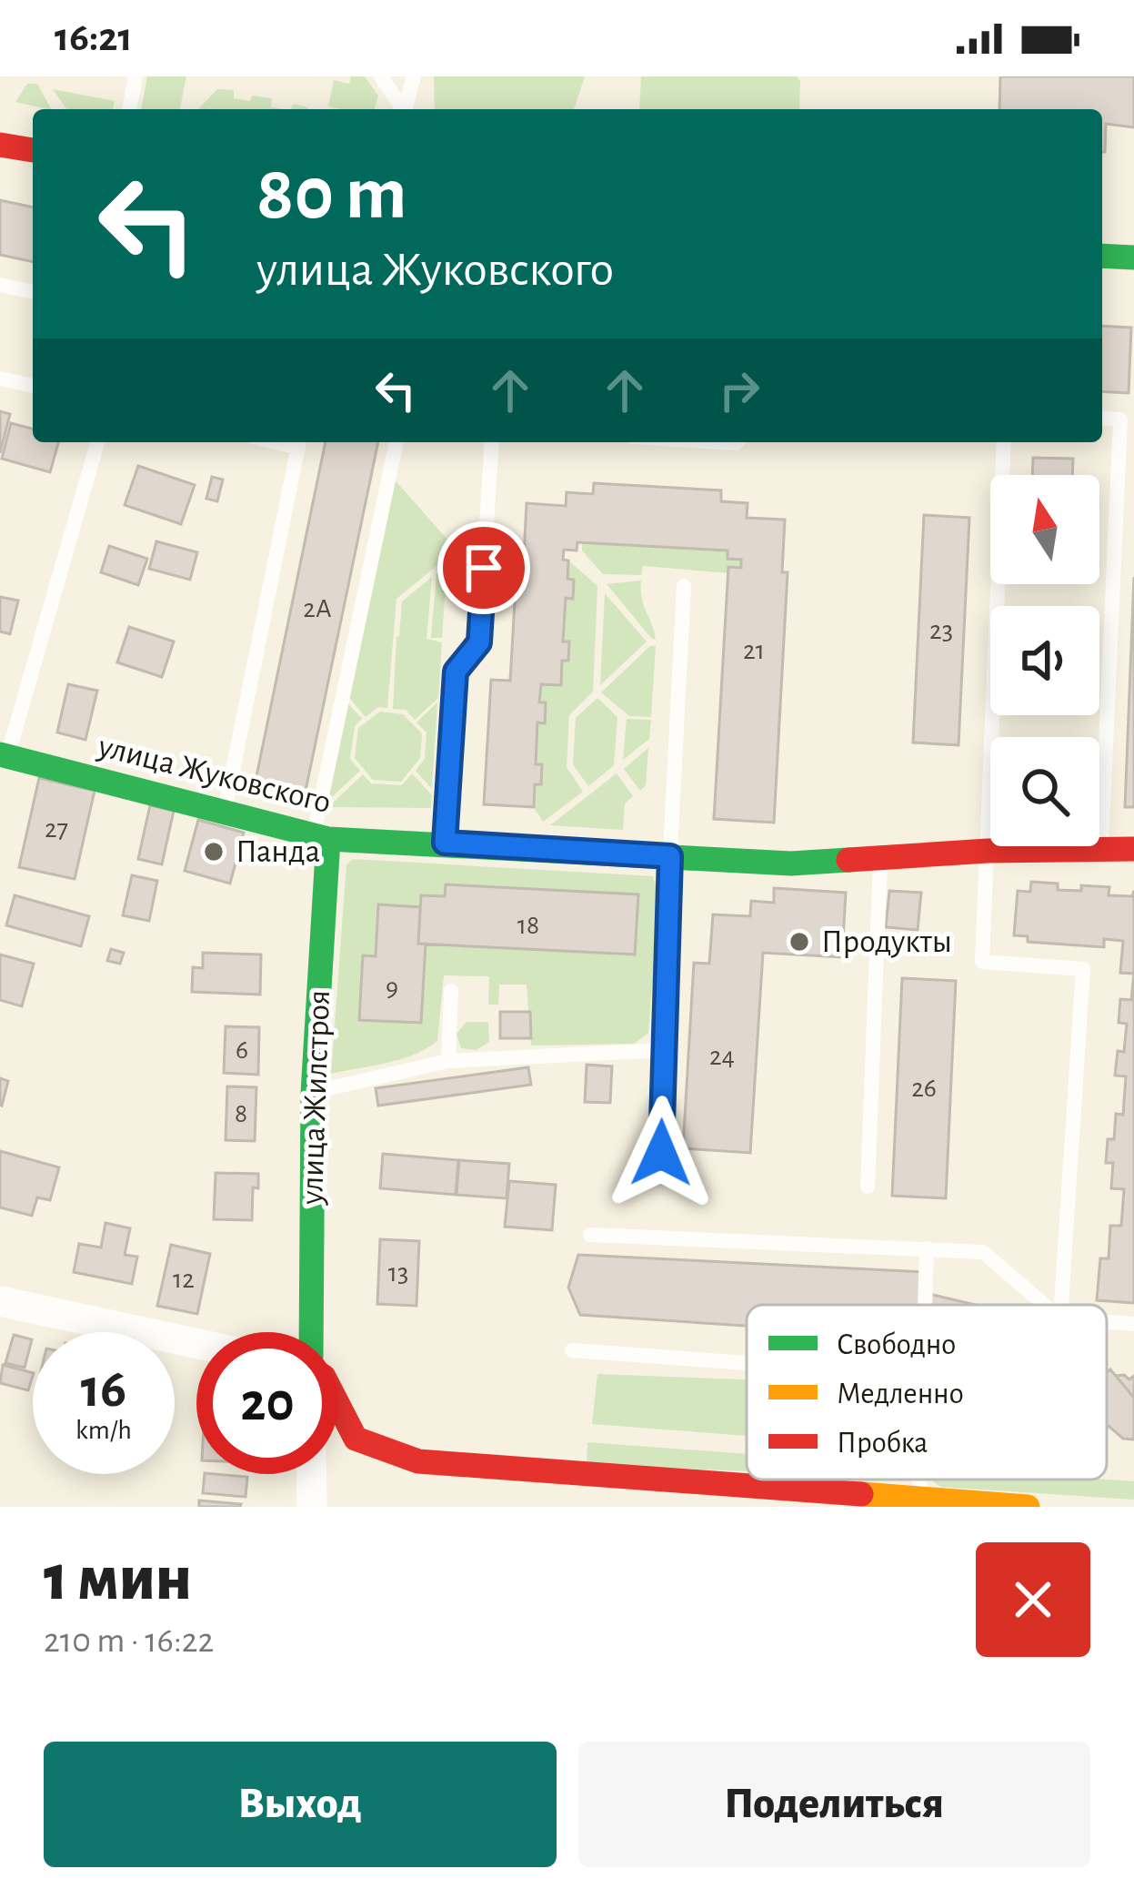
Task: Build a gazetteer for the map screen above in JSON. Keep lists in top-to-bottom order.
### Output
{
  "streets": {
    "street": ["улица Жуковского", "улица Жилстроя"]
  },
  "crossings": [
    ["улица Жуковского", "улица Жилстроя"]
  ],
  "places": ["Панда", "Продукты"],
  "house_numbers": [
    "2А",
    "23",
    "21",
    "27",
    "18",
    "9",
    "6",
    "24",
    "26",
    "8",
    "13",
    "12"
  ],
  "legend": ["Свободно", "Медленно", "Пробка"],
  "north": "top",
  "page": {
    "status": "16:21",
    "turn": ["80 m", "улица Жуковского"],
    "speed": "16 km/h",
    "limit": "20",
    "heading": ["1 мин", "210 m · 16:22"],
    "buttons": ["Выход", "Поделиться"]
  }
}
